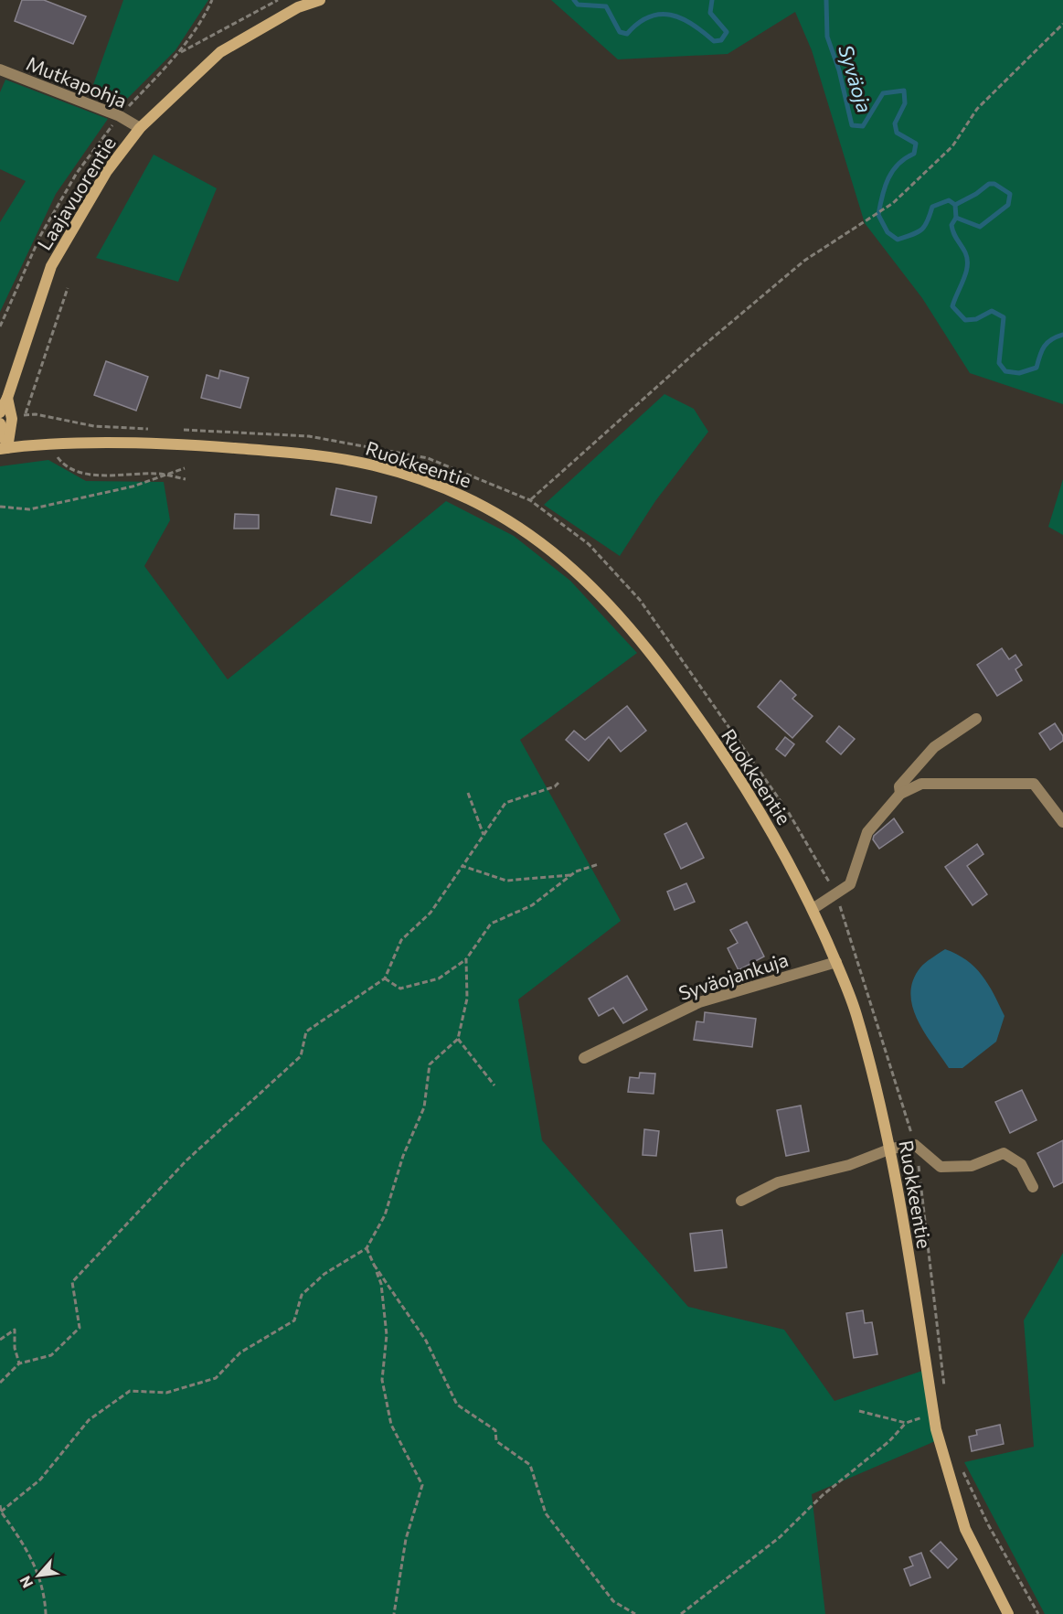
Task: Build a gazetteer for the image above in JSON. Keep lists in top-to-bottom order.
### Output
{
  "streets": {
    "street": [
      "Mutkapohja",
      "Laajavuorentie",
      "Ruokkeentie",
      "Syväojankuja"
    ]
  },
  "crossings": [
    ["Mutkapohja", "Laajavuorentie"],
    ["Laajavuorentie", "Ruokkeentie"],
    ["Ruokkeentie", "Syväojankuja"]
  ],
  "water": ["Syväoja"],
  "north": "bottom left"
}
